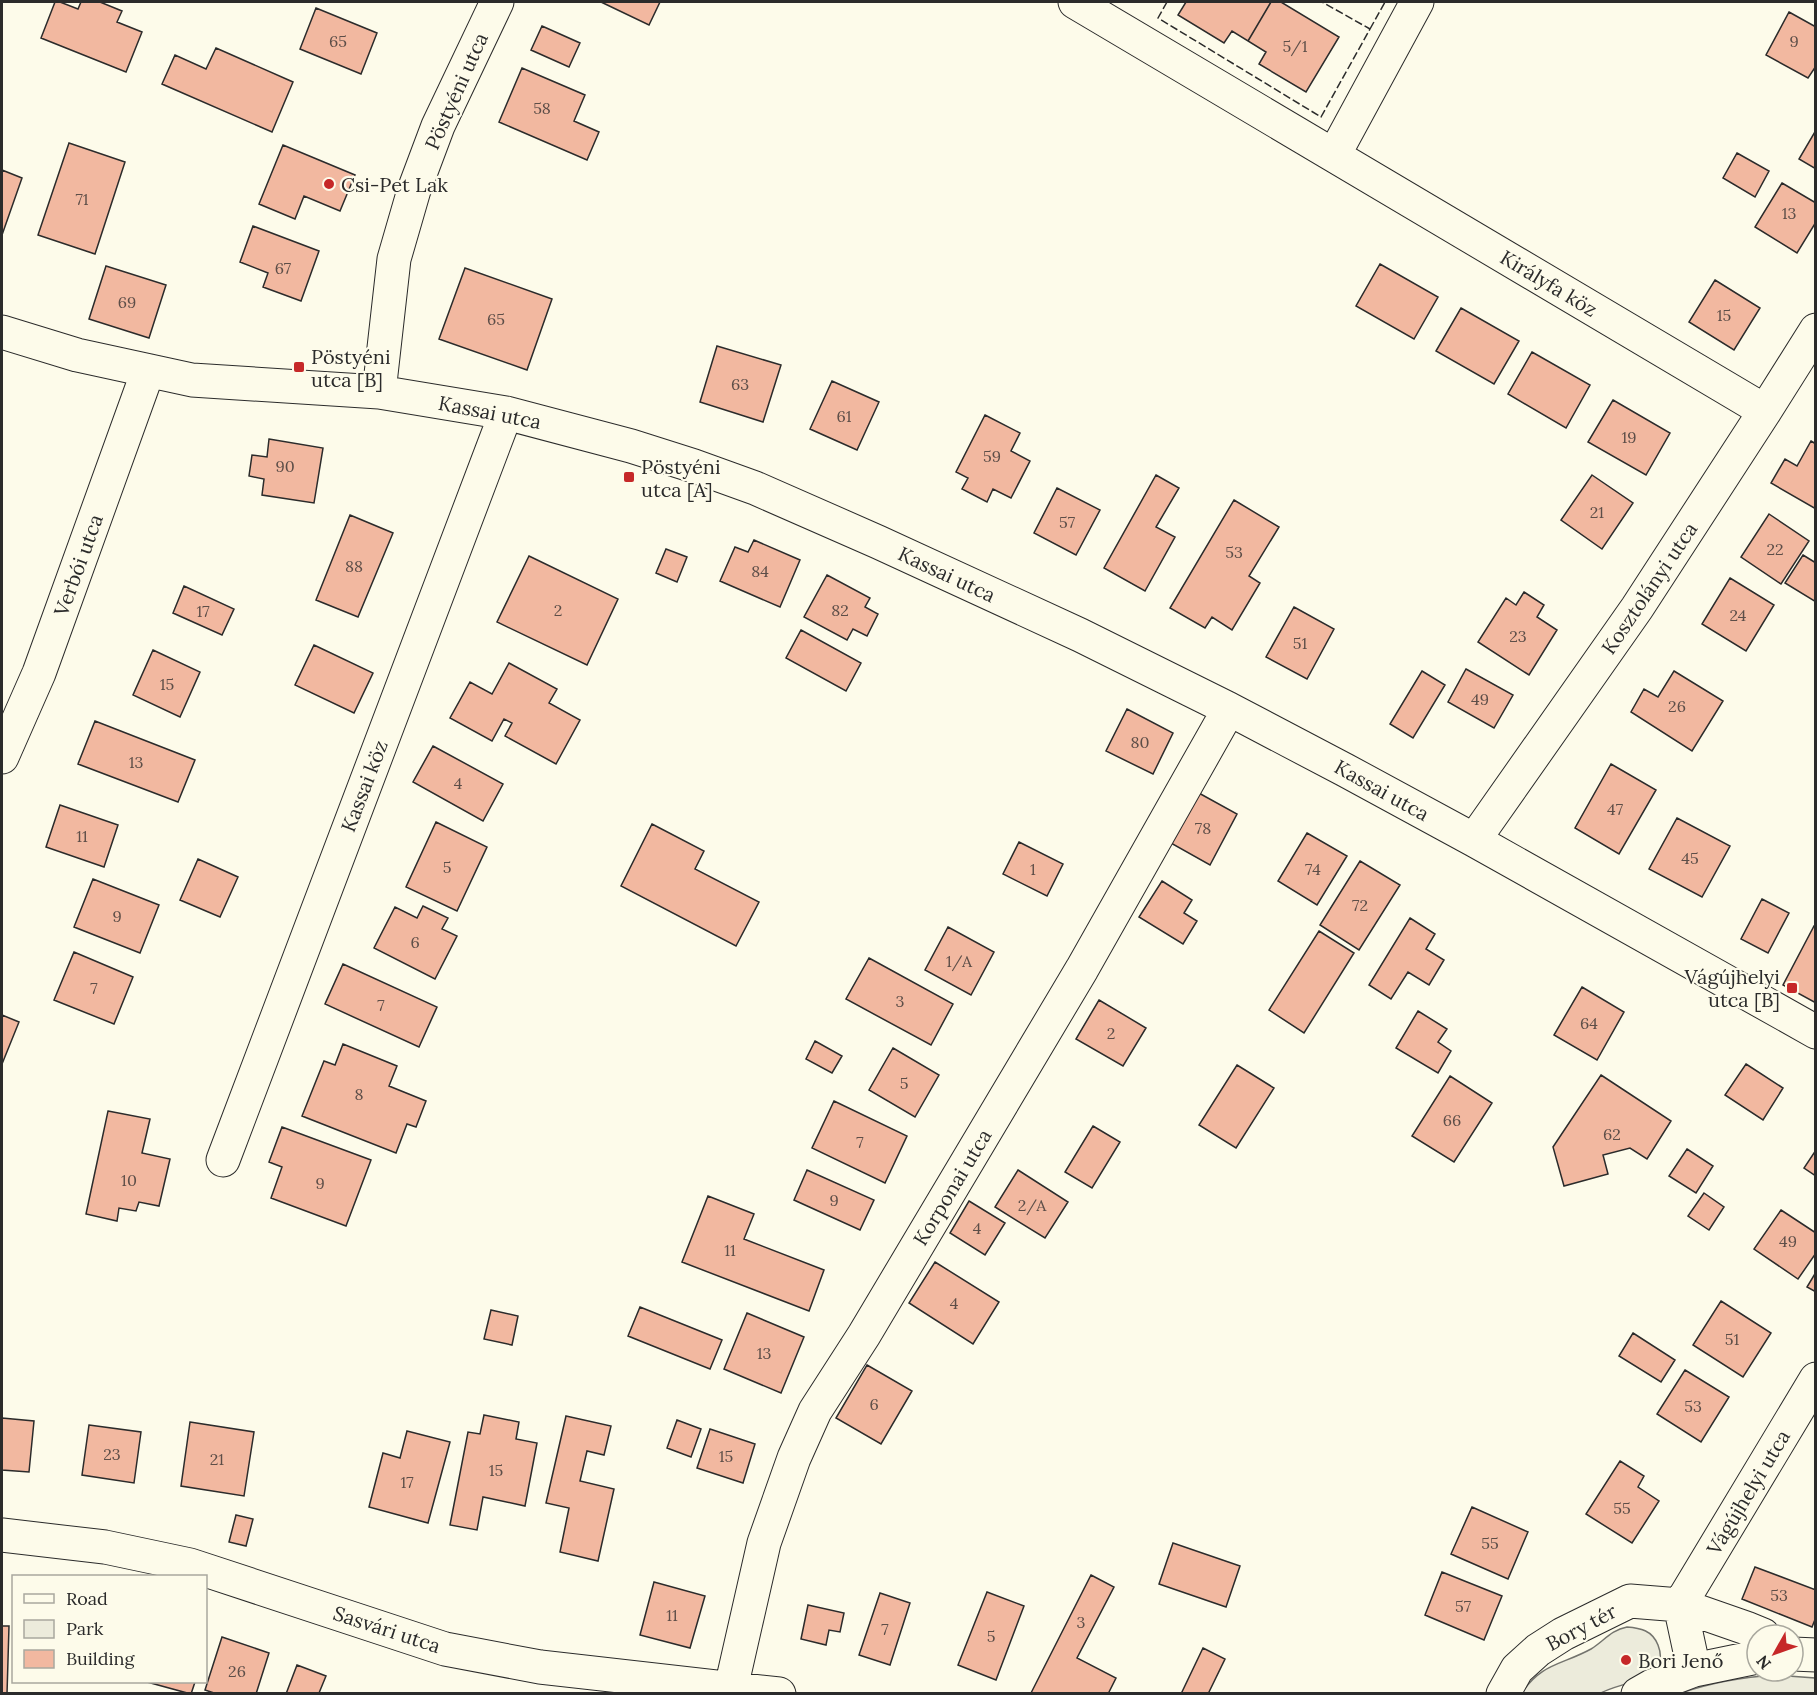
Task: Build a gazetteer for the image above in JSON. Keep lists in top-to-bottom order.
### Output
{
  "streets": {
    "street": [
      "Pöstyéni utca",
      "Királyfa köz",
      "Kassai utca",
      "Verbói utca",
      "Kosztolányi utca",
      "Kassai köz",
      "Korponai utca",
      "Vágújhelyi utca",
      "Bory tér",
      "Sasvári utca"
    ]
  },
  "crossings": [
    ["Pöstyéni utca", "Kassai utca"],
    ["Királyfa köz", "Kosztolányi utca"],
    ["Kassai utca", "Verbói utca"],
    ["Kassai utca", "Kosztolányi utca"],
    ["Kassai utca", "Kassai köz"],
    ["Kassai utca", "Korponai utca"],
    ["Korponai utca", "Sasvári utca"],
    ["Vágújhelyi utca", "Bory tér"]
  ],
  "places": {
    "other": ["Csi-Pet Lak", "Bori Jenő"],
    "transit": ["Pöstyéni utca [B]", "Pöstyéni utca [A]", "Vágújhelyi utca [B]"]
  },
  "house_numbers": [
    "65",
    "9",
    "5/1",
    "58",
    "71",
    "13",
    "67",
    "69",
    "15",
    "65",
    "63",
    "61",
    "19",
    "59",
    "90",
    "21",
    "57",
    "22",
    "53",
    "88",
    "84",
    "2",
    "82",
    "17",
    "24",
    "23",
    "51",
    "15",
    "49",
    "26",
    "80",
    "13",
    "4",
    "47",
    "78",
    "11",
    "45",
    "5",
    "1",
    "74",
    "72",
    "9",
    "6",
    "1/A",
    "7",
    "3",
    "7",
    "64",
    "2",
    "5",
    "8",
    "66",
    "62",
    "7",
    "10",
    "9",
    "9",
    "2/A",
    "4",
    "49",
    "11",
    "4",
    "51",
    "13",
    "6",
    "53",
    "23",
    "15",
    "21",
    "15",
    "17",
    "55",
    "55",
    "53",
    "57",
    "11",
    "3",
    "7",
    "5",
    "26"
  ],
  "legend": ["Road", "Park", "Building"],
  "north": "bottom left"
}
